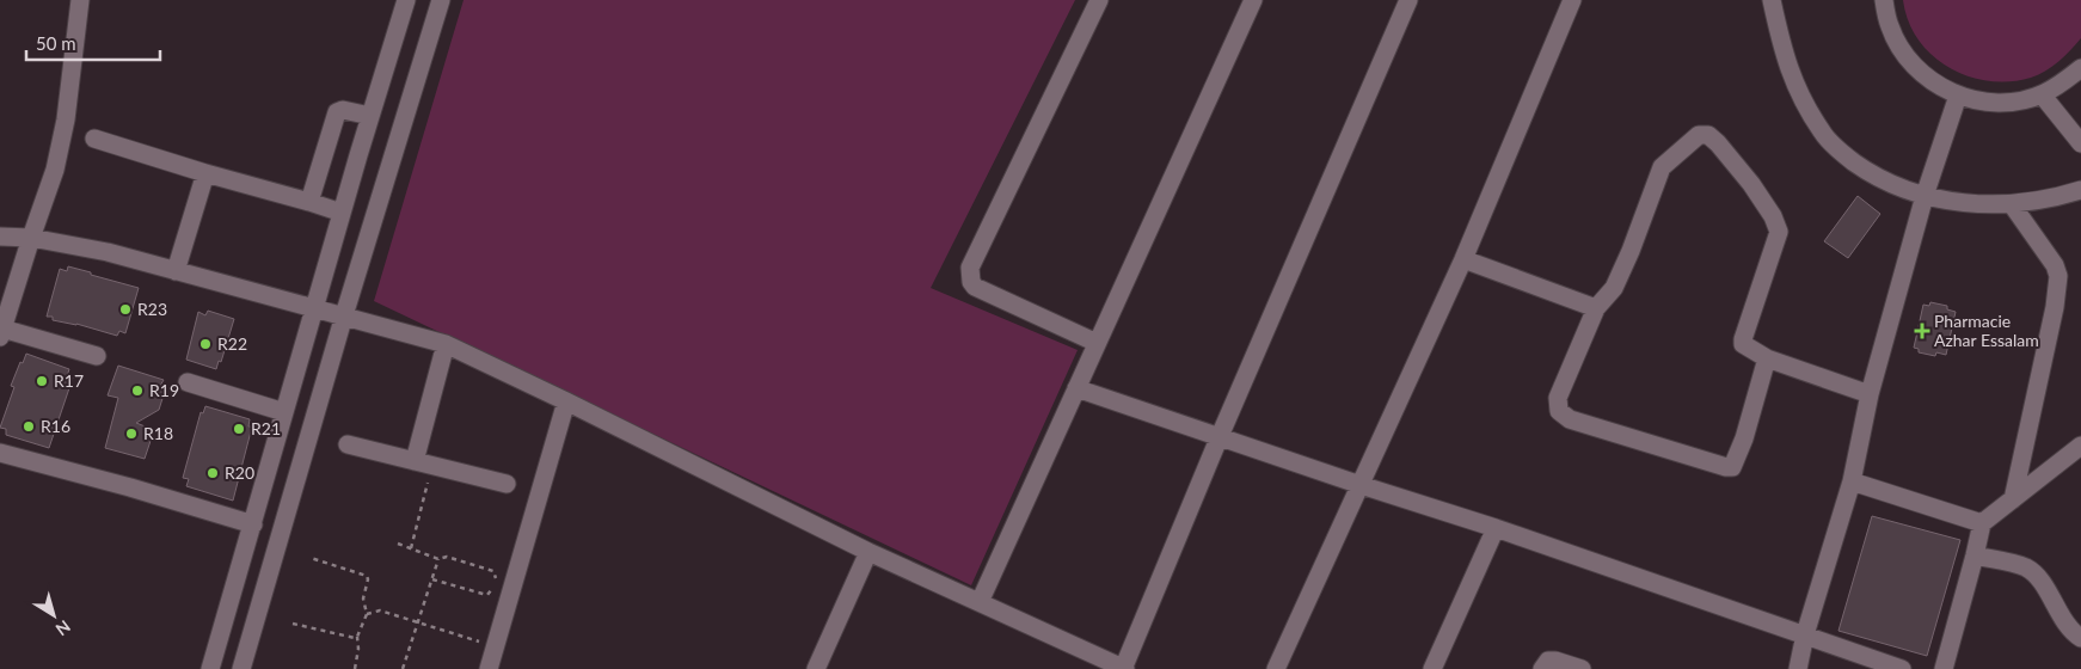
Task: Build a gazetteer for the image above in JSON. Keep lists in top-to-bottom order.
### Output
{
  "places": {
    "other": [
      "R23",
      "R22",
      "R17",
      "R19",
      "R16",
      "R21",
      "R18",
      "R20"
    ],
    "health": ["Pharmacie Azhar Essalam"]
  },
  "scale_bar": "50 m",
  "north": "bottom right"
}
